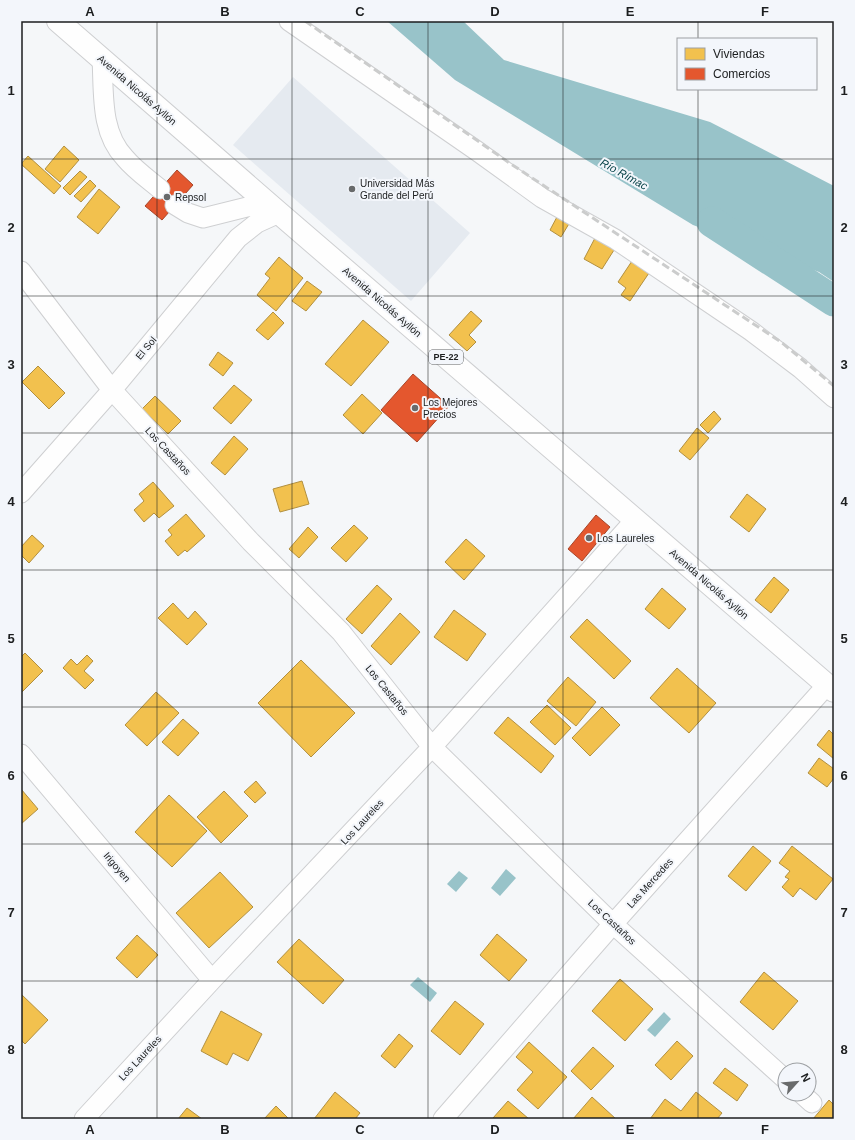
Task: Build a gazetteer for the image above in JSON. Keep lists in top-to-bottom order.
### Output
{
  "streets": {
    "highway": ["Avenida Nicolás Ayllón", "PE-22"],
    "street": [
      "El Sol",
      "Los Castaños",
      "Los Laureles",
      "Irigoyen",
      "Las Mercedes"
    ]
  },
  "crossings": [
    ["Avenida Nicolás Ayllón", "El Sol"],
    ["Avenida Nicolás Ayllón", "Los Laureles"],
    ["Avenida Nicolás Ayllón", "Las Mercedes"],
    ["El Sol", "Los Castaños"],
    ["Los Castaños", "Los Laureles"],
    ["Los Castaños", "Las Mercedes"],
    ["Los Laureles", "Irigoyen"]
  ],
  "water": ["Río Rímac"],
  "places": [
    "Universidad Más Grande del Perú",
    "Repsol",
    "Los Mejores Precios",
    "Los Laureles"
  ],
  "legend": ["Viviendas", "Comercios"],
  "north": "top right",
  "grid": {
    "columns": [
      "A",
      "B",
      "C",
      "D",
      "E",
      "F"
    ],
    "rows": [
      "1",
      "2",
      "3",
      "4",
      "5",
      "6",
      "7",
      "8"
    ]
  }
}
